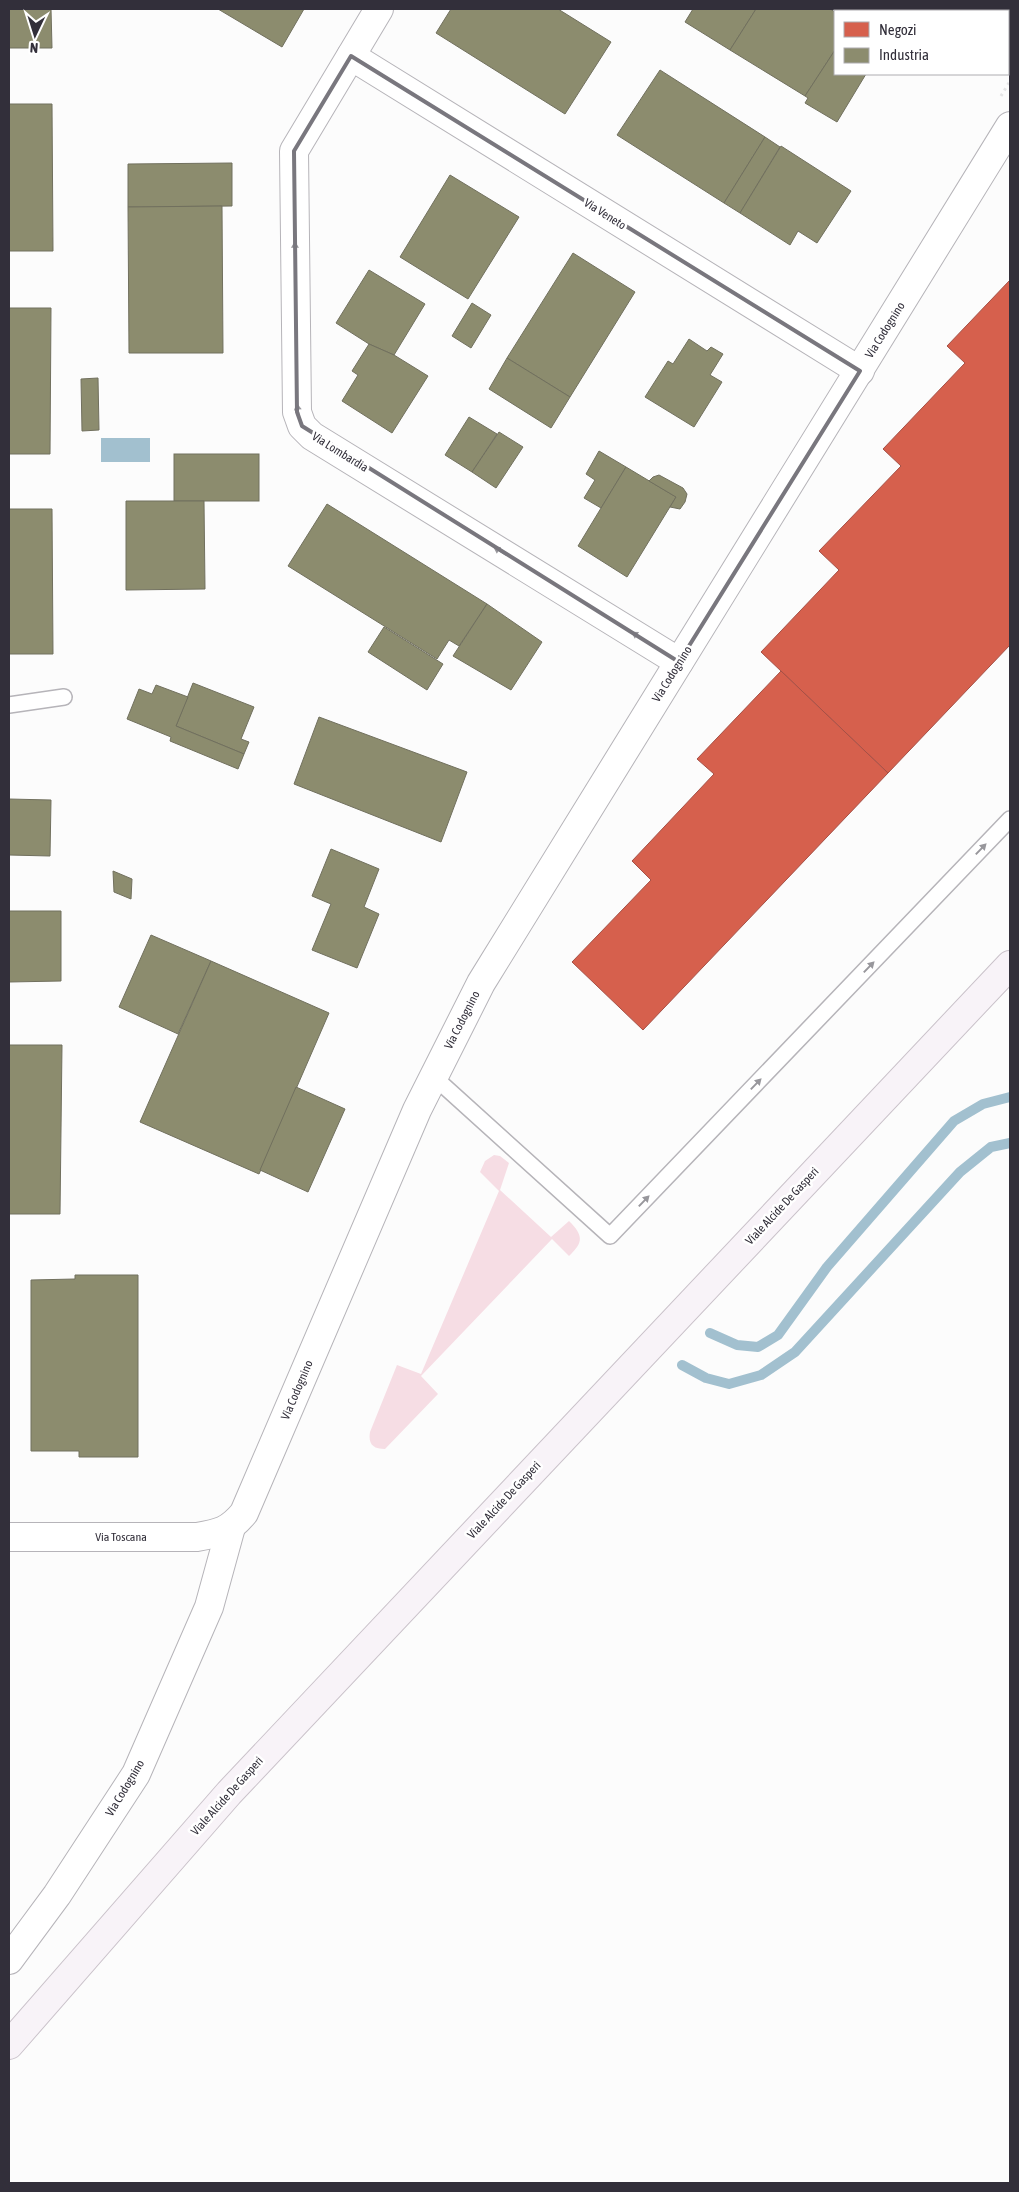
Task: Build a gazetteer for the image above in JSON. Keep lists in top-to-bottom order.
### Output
{
  "streets": {
    "main road": ["Viale Alcide De Gasperi"],
    "street": [
      "Via Veneto",
      "Via Codognino",
      "Via Lombardia",
      "Via Toscana"
    ]
  },
  "crossings": [
    ["Via Veneto", "Via Codognino"],
    ["Via Veneto", "Via Lombardia"],
    ["Via Codognino", "Via Lombardia"],
    ["Via Codognino", "Via Toscana"]
  ],
  "one_way": ["Via Lombardia"],
  "legend": ["Negozi", "Industria"],
  "north": "bottom"
}
